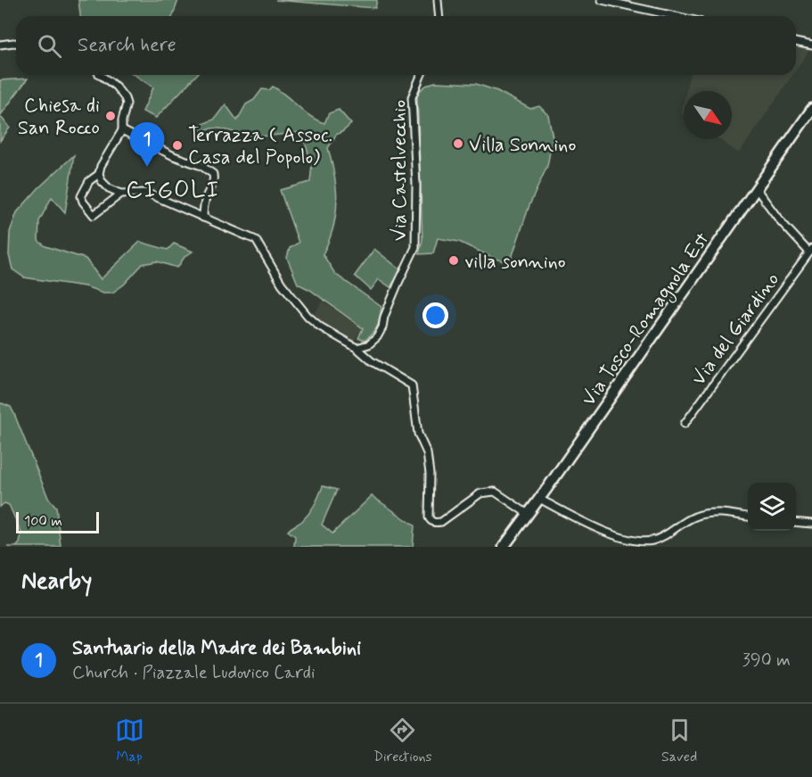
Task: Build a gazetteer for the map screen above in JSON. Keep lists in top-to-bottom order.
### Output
{
  "streets": {
    "main road": ["Via Tosco-Romagnola Est"],
    "street": ["Via Castelvecchio", "Via del Giardino"]
  },
  "crossings": [
    ["Via Tosco-Romagnola Est", "Via del Giardino"]
  ],
  "districts": ["CIGOLI"],
  "places": [
    "Chiesa di San Rocco",
    "Villa Sonnino",
    "Terrazza ( Assoc. Casa del Popolo)",
    "villa sonnino"
  ],
  "scale_bar": "100 m",
  "north": "bottom right",
  "page": {
    "search": "Search here",
    "pins": "1",
    "scale": "100 m",
    "heading": "Nearby",
    "list": [
      {
        "mark": "1",
        "name": "Santuario della Madre dei Bambini",
        "note": "Church · Piazzale Ludovico Cardi",
        "value": "390 m"
      }
    ],
    "nav": ["Map", "Directions", "Saved"]
  }
}
